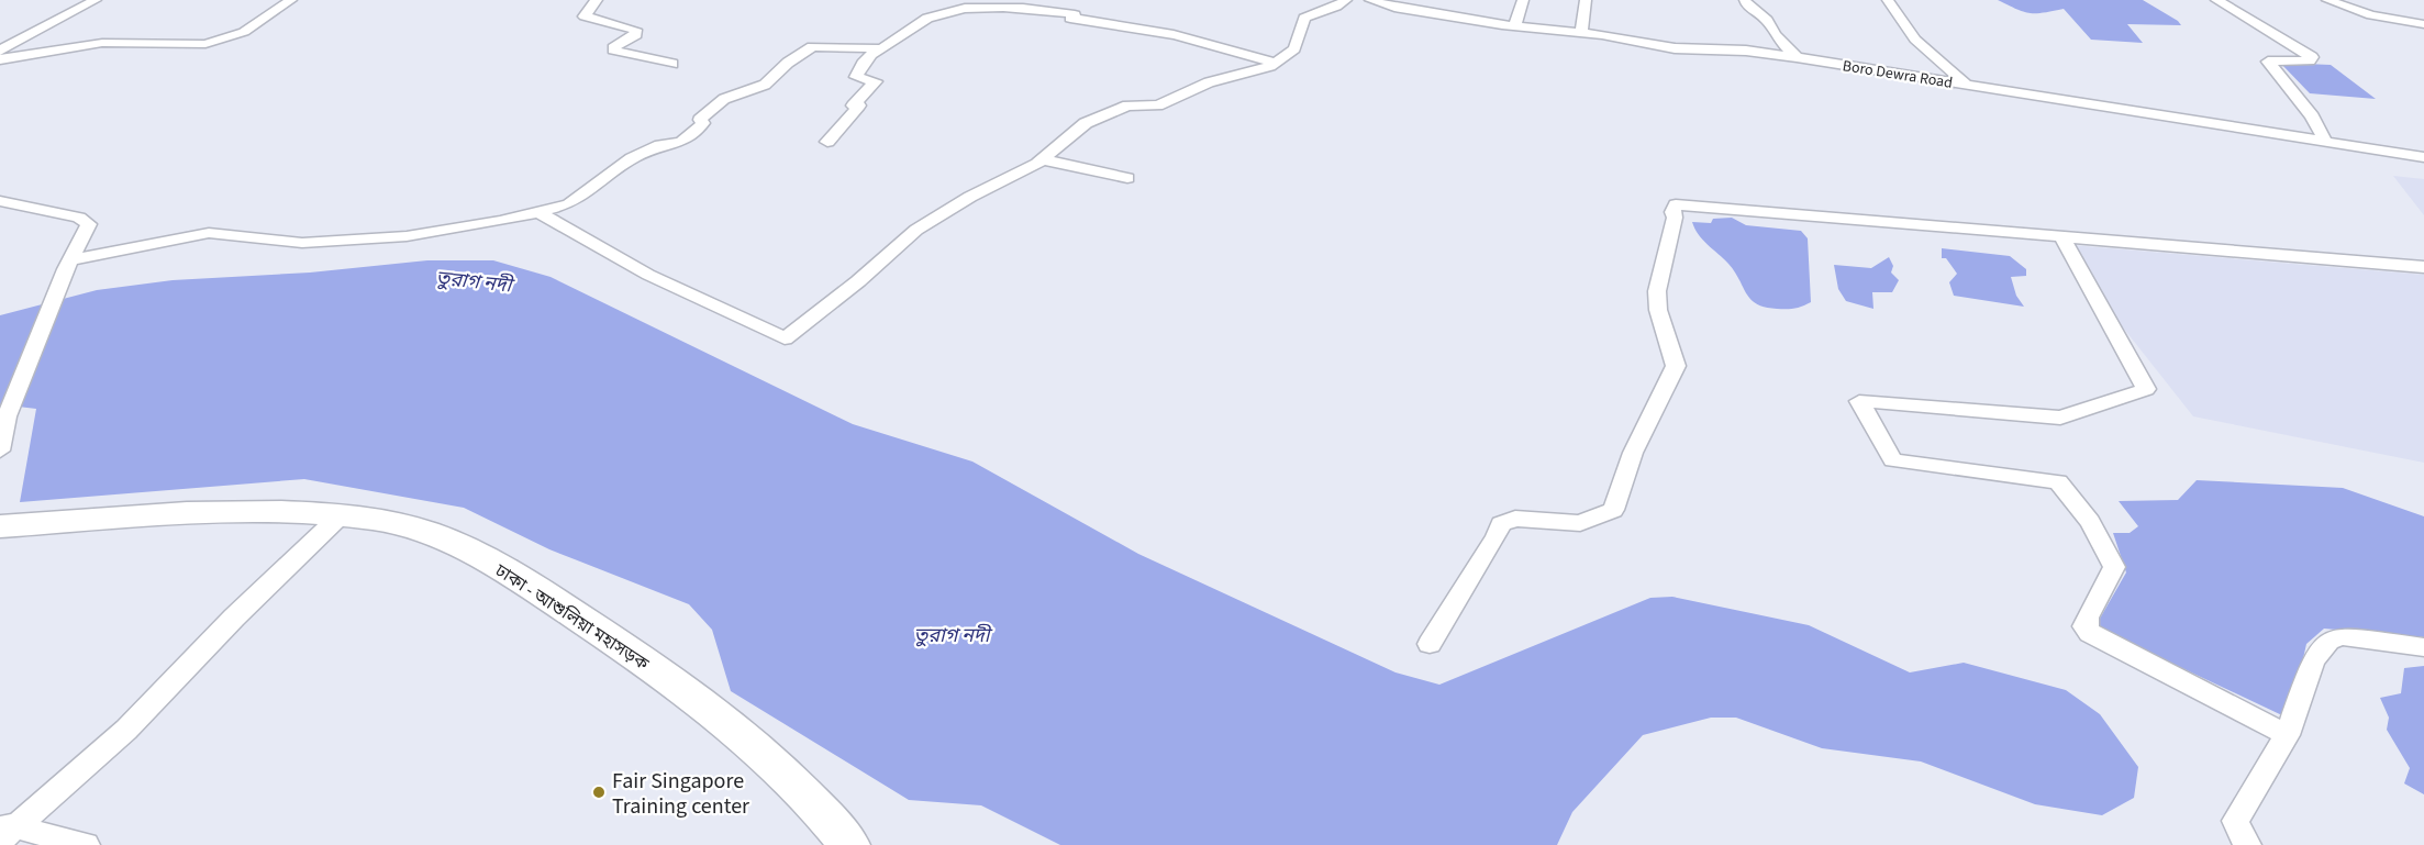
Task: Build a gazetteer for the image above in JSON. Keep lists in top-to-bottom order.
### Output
{
  "streets": {
    "highway": ["ঢাকা - আশুলিয়া মহাসড়ক"],
    "street": ["Boro Dewra Road"]
  },
  "water": ["তুরাগ নদী"],
  "places": ["Fair Singapore Training center"]
}
